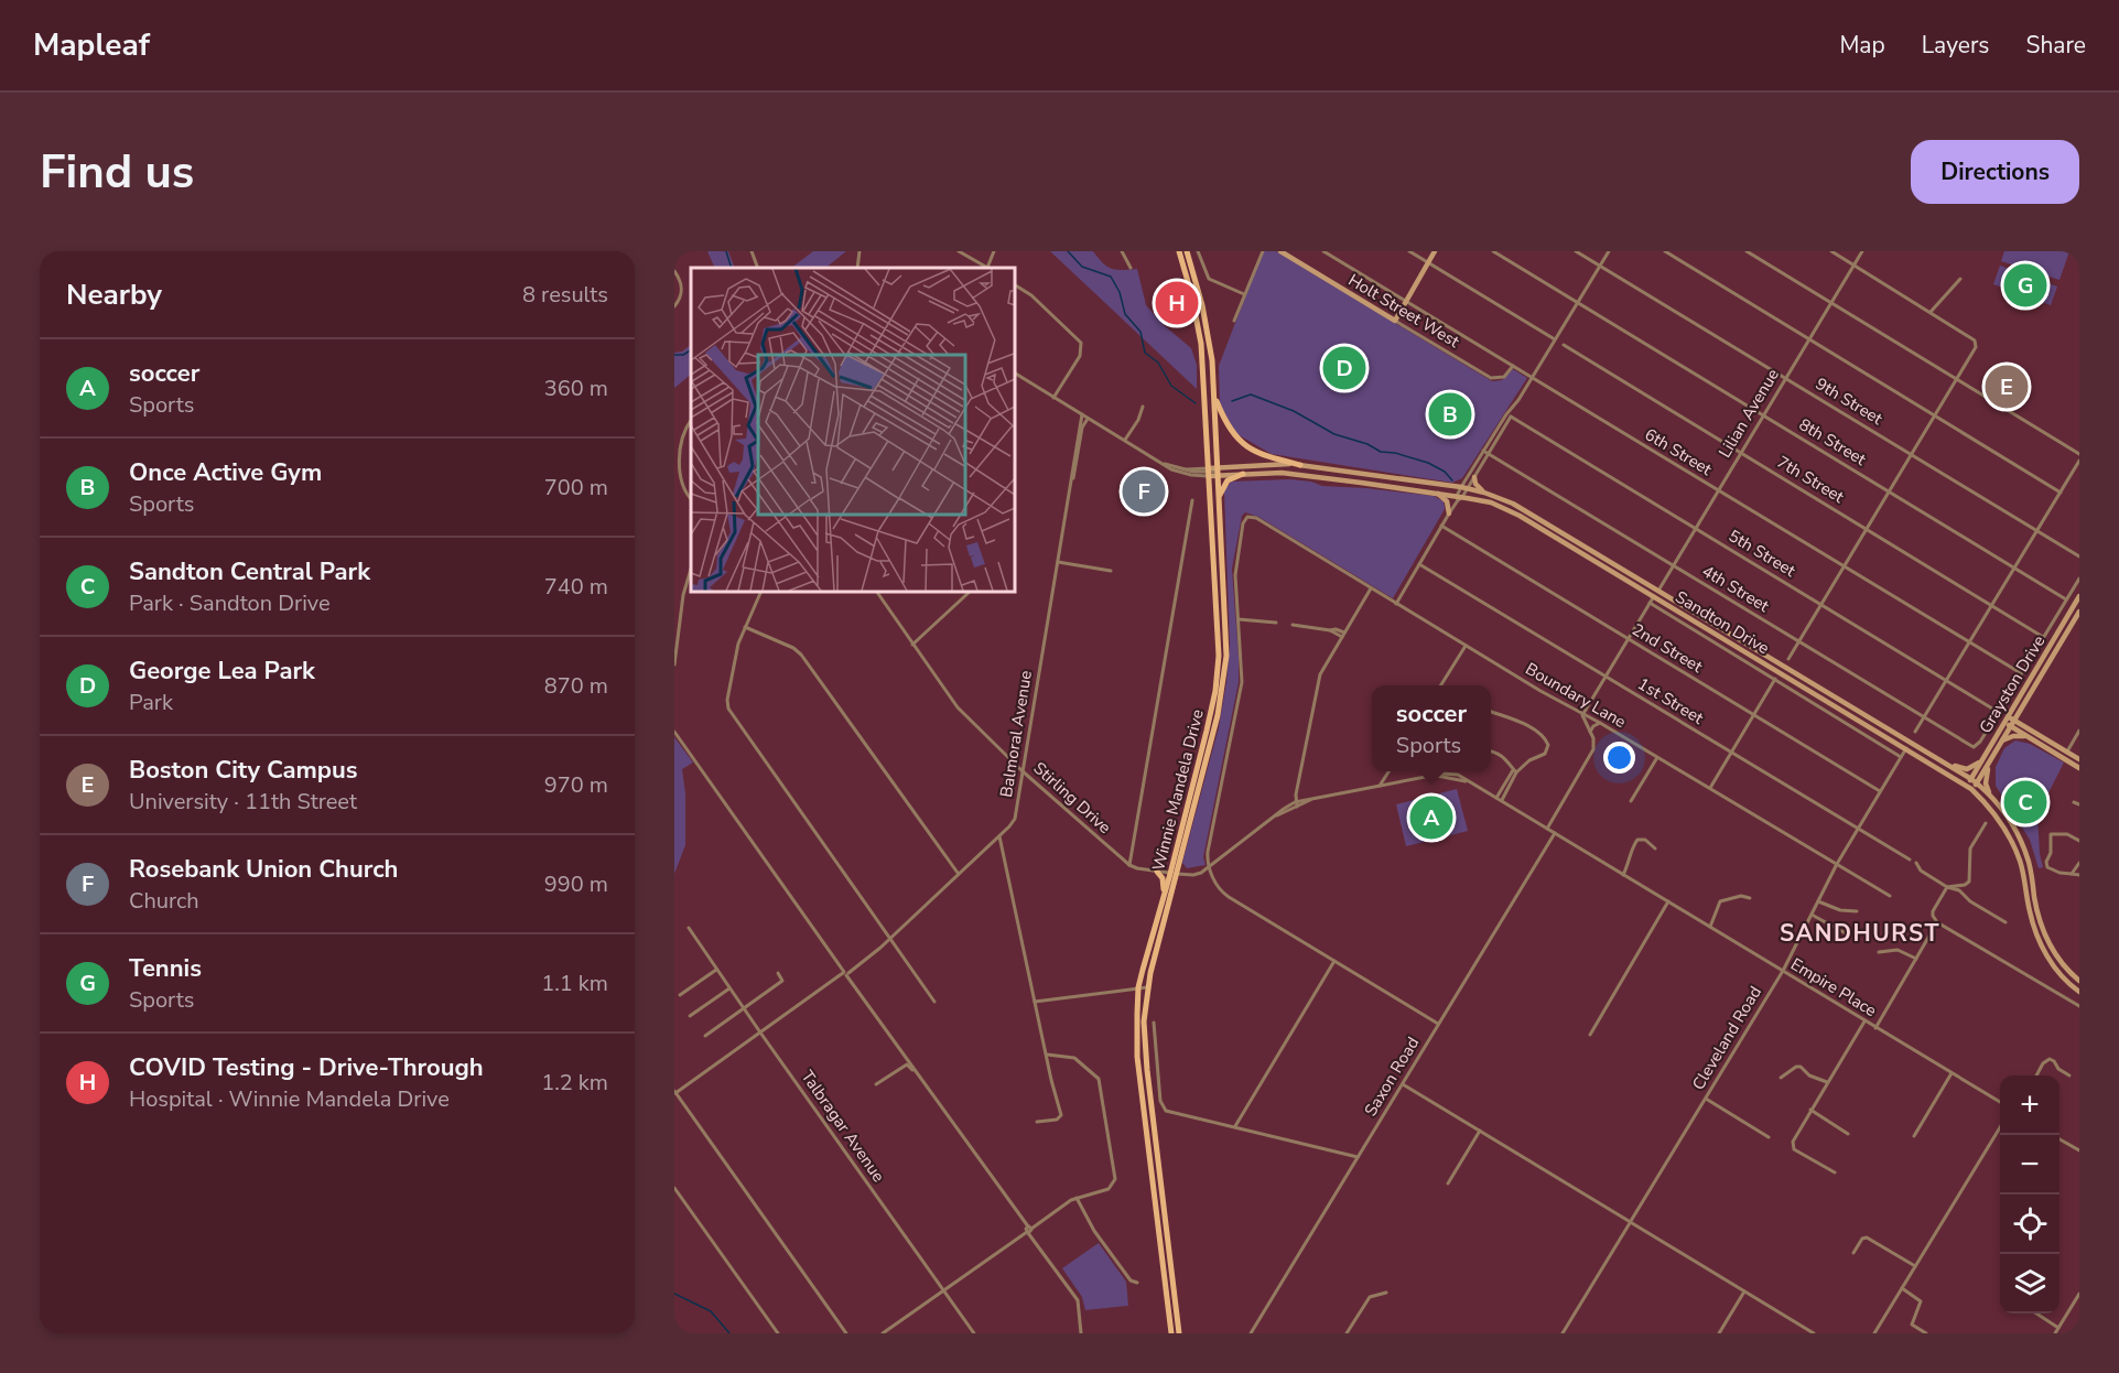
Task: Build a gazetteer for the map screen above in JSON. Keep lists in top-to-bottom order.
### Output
{
  "streets": {
    "main road": [
      "Holt Street West",
      "Sandton Drive",
      "Grayston Drive",
      "Winnie Mandela Drive"
    ],
    "street": [
      "9th Street",
      "Lilian Avenue",
      "8th Street",
      "6th Street",
      "7th Street",
      "5th Street",
      "4th Street",
      "2nd Street",
      "Boundary Lane",
      "1st Street",
      "Balmoral Avenue",
      "Stirling Drive",
      "Empire Place",
      "Cleveland Road",
      "Saxon Road",
      "Talbragar Avenue"
    ]
  },
  "crossings": [
    ["Holt Street West", "6th Street"],
    ["9th Street", "Lilian Avenue"],
    ["Lilian Avenue", "8th Street"],
    ["Lilian Avenue", "6th Street"],
    ["Lilian Avenue", "7th Street"],
    ["Lilian Avenue", "5th Street"],
    ["Lilian Avenue", "4th Street"],
    ["Lilian Avenue", "Sandton Drive"],
    ["5th Street", "4th Street"],
    ["Sandton Drive", "Grayston Drive"],
    ["Sandton Drive", "Winnie Mandela Drive"],
    ["Sandton Drive", "Cleveland Road"],
    ["2nd Street", "Cleveland Road"],
    ["Boundary Lane", "Cleveland Road"],
    ["1st Street", "Cleveland Road"],
    ["Balmoral Avenue", "Stirling Drive"],
    ["Balmoral Avenue", "Talbragar Avenue"],
    ["Winnie Mandela Drive", "Stirling Drive"],
    ["Empire Place", "Cleveland Road"],
    ["Empire Place", "Saxon Road"]
  ],
  "districts": ["SANDHURST"],
  "page": {
    "header": "Mapleaf",
    "nav": ["Map", "Layers", "Share"],
    "buttons": "Directions",
    "title": "Find us",
    "heading": ["Nearby", "8 results"],
    "pins": [
      "G",
      "H",
      "D",
      "E",
      "B",
      "F",
      "C",
      "A"
    ],
    "list": [
      {
        "mark": "A",
        "name": "soccer",
        "note": "Sports",
        "value": "360 m"
      },
      {
        "mark": "B",
        "name": "Once Active Gym",
        "note": "Sports",
        "value": "700 m"
      },
      {
        "mark": "C",
        "name": "Sandton Central Park",
        "note": "Park · Sandton Drive",
        "value": "740 m"
      },
      {
        "mark": "D",
        "name": "George Lea Park",
        "note": "Park",
        "value": "870 m"
      },
      {
        "mark": "E",
        "name": "Boston City Campus",
        "note": "University · 11th Street",
        "value": "970 m"
      },
      {
        "mark": "F",
        "name": "Rosebank Union Church",
        "note": "Church",
        "value": "990 m"
      },
      {
        "mark": "G",
        "name": "Tennis",
        "note": "Sports",
        "value": "1.1 km"
      },
      {
        "mark": "H",
        "name": "COVID Testing - Drive-Through",
        "note": "Hospital · Winnie Mandela Drive",
        "value": "1.2 km"
      }
    ],
    "popup": ["soccer", "Sports"],
    "map_buttons": ["+", "−"]
  }
}
